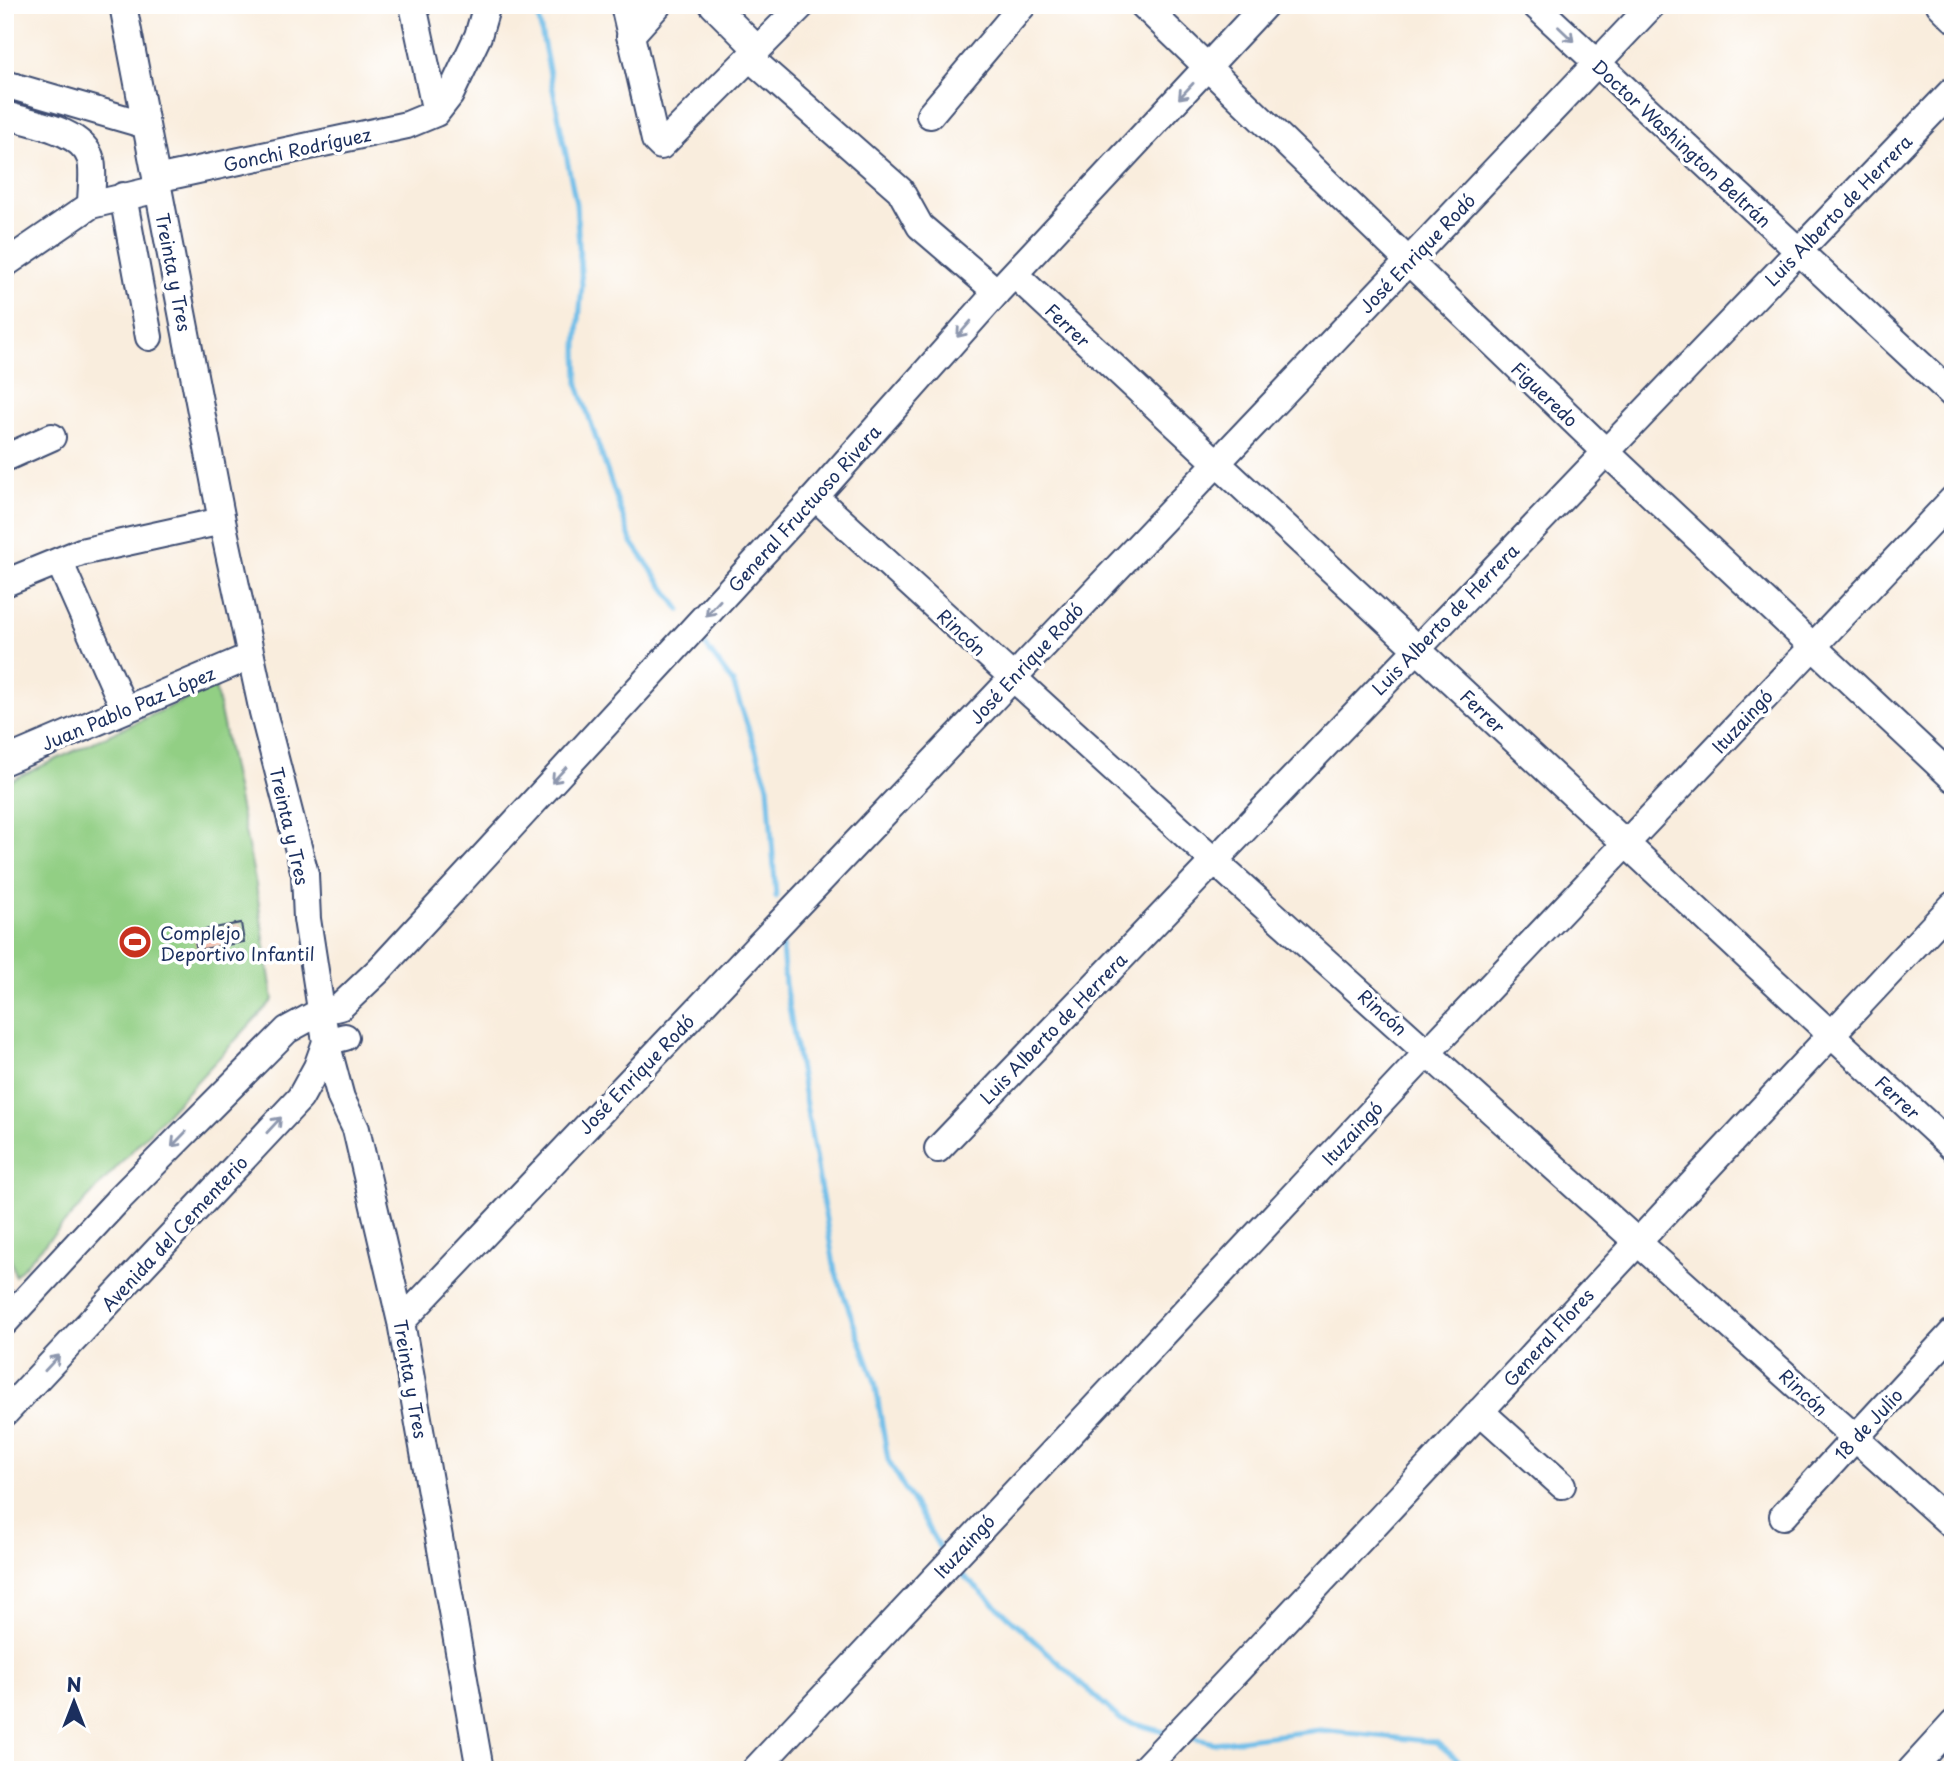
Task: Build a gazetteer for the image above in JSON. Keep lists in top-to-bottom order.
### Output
{
  "streets": {
    "street": [
      "Doctor Washington Beltrán",
      "Gonchi Rodríguez",
      "Luis Alberto de Herrera",
      "José Enrique Rodó",
      "Treinta y Tres",
      "Ferrer",
      "Figueredo",
      "General Fructuoso Rivera",
      "Rincón",
      "Juan Pablo Paz López",
      "Ituzaingó",
      "Avenida del Cementerio",
      "General Flores",
      "18 de Julio"
    ]
  },
  "crossings": [
    ["Doctor Washington Beltrán", "Luis Alberto de Herrera"],
    ["Doctor Washington Beltrán", "José Enrique Rodó"],
    ["Gonchi Rodríguez", "Treinta y Tres"],
    ["Luis Alberto de Herrera", "Ferrer"],
    ["Luis Alberto de Herrera", "Figueredo"],
    ["Luis Alberto de Herrera", "Rincón"],
    ["José Enrique Rodó", "Treinta y Tres"],
    ["José Enrique Rodó", "Ferrer"],
    ["José Enrique Rodó", "Figueredo"],
    ["José Enrique Rodó", "Rincón"],
    ["Treinta y Tres", "General Fructuoso Rivera"],
    ["Treinta y Tres", "Juan Pablo Paz López"],
    ["Treinta y Tres", "Avenida del Cementerio"],
    ["Ferrer", "General Fructuoso Rivera"],
    ["Ferrer", "Ituzaingó"],
    ["Ferrer", "General Flores"],
    ["Figueredo", "General Fructuoso Rivera"],
    ["Figueredo", "Ituzaingó"],
    ["General Fructuoso Rivera", "Rincón"],
    ["Rincón", "Ituzaingó"],
    ["Rincón", "General Flores"],
    ["Rincón", "18 de Julio"]
  ],
  "one_way": ["General Fructuoso Rivera"],
  "places": {
    "sports": ["Complejo Deportivo Infantil"]
  },
  "north": "top"
}
